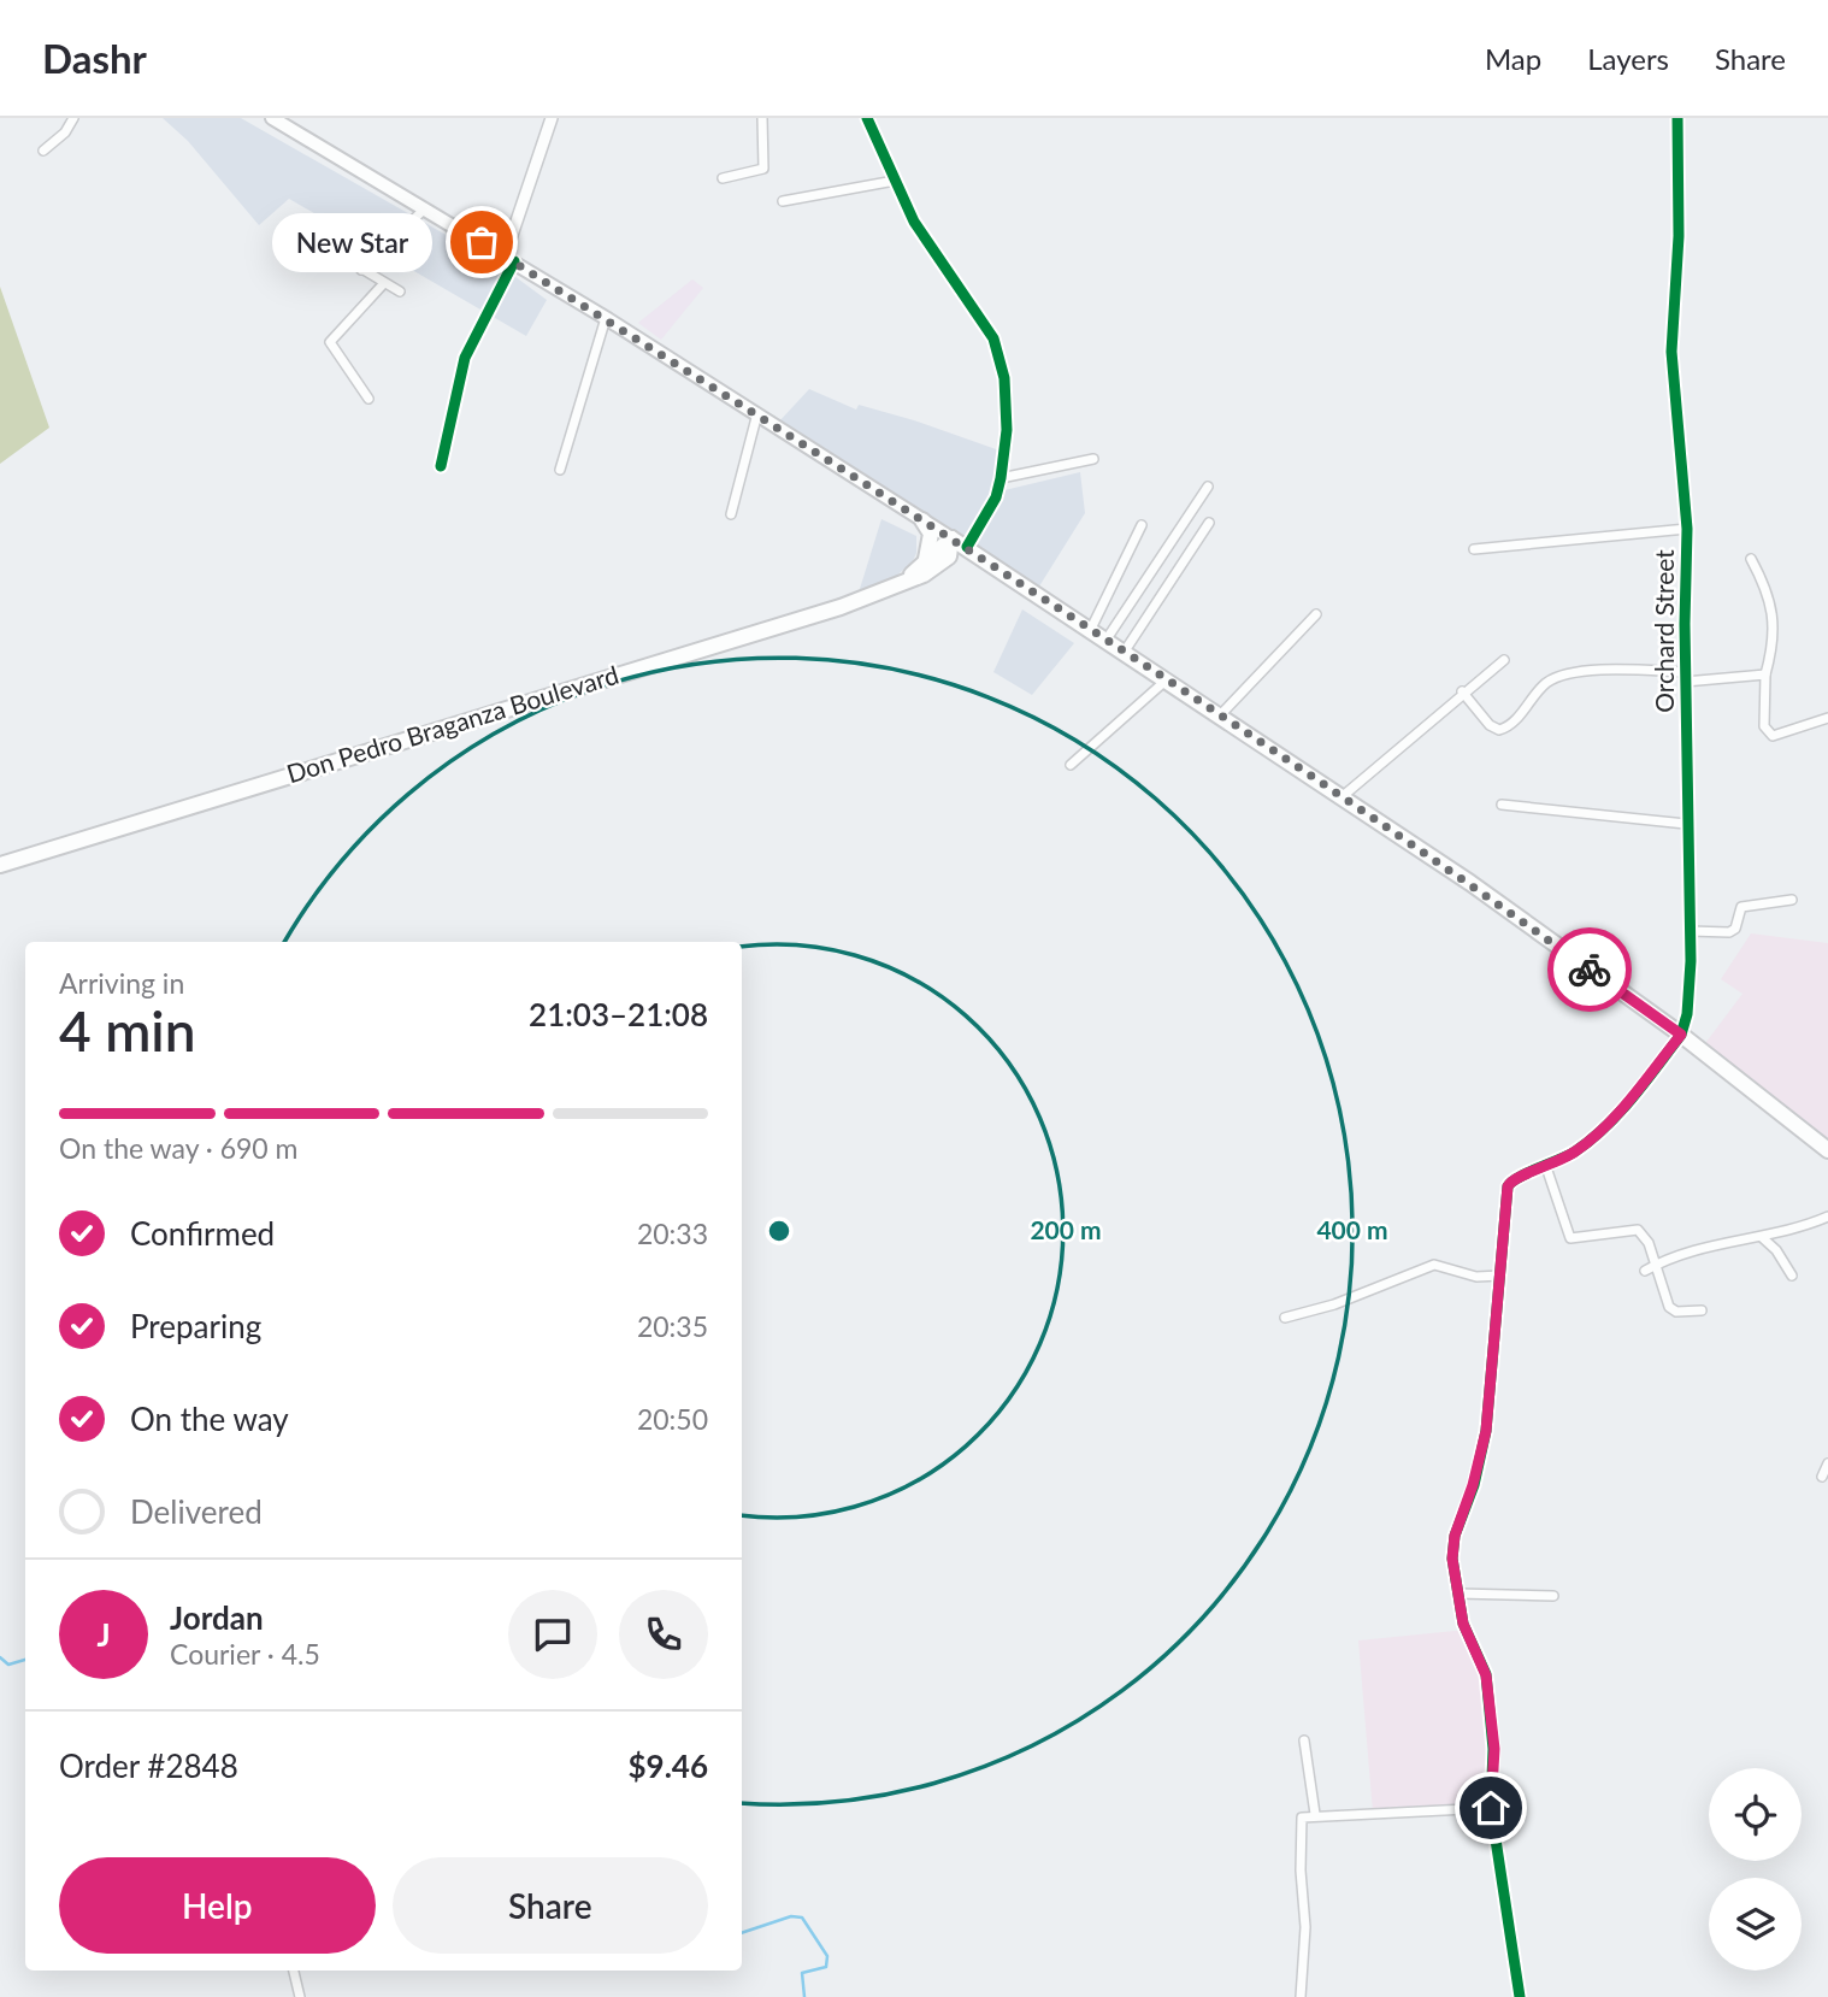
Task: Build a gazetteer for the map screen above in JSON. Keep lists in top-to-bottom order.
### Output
{
  "streets": {
    "main road": ["Don Pedro Braganza Boulevard"],
    "street": ["Orchard Street"]
  },
  "places": ["New Star"],
  "page": {
    "header": "Dashr",
    "nav": ["Map", "Layers", "Share"],
    "bubble": "New Star",
    "heading": ["4 min", "Arriving in", "21:03–21:08"],
    "panel": [
      "Jordan",
      "Courier · 4.5",
      "Order #2848",
      "$9.46"
    ],
    "bar": "On the way · 690 m",
    "list": [
      ["Confirmed", "20:33"],
      ["Preparing", "20:35"],
      ["On the way", "20:50"],
      "Delivered"
    ],
    "round": "J",
    "buttons": ["Help", "Share"]
  },
  "rings": ["200 m", "400 m"]
}
